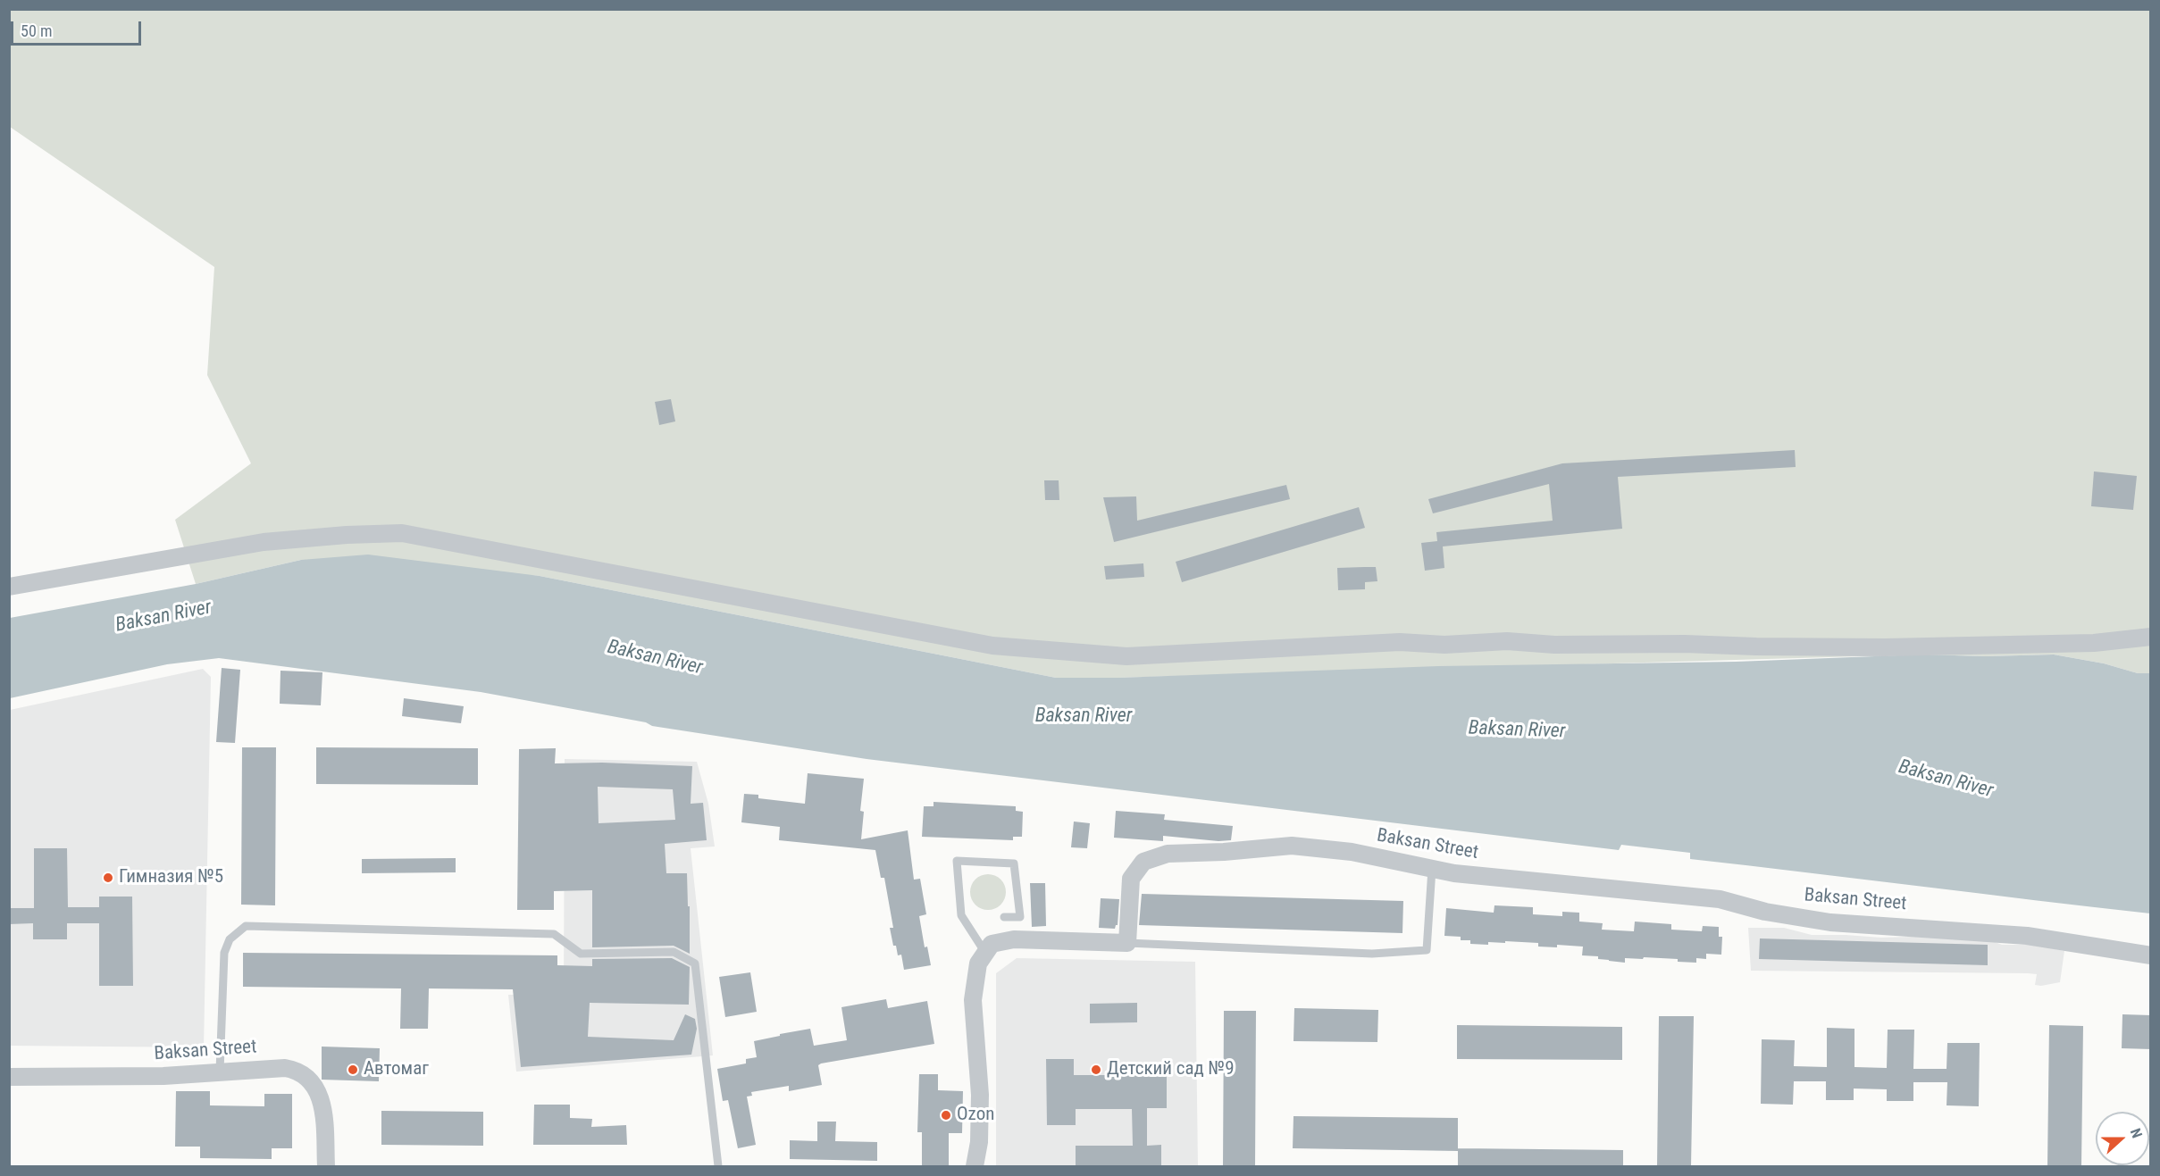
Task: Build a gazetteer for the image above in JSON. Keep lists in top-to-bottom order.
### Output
{
  "streets": {
    "street": ["Baksan Street"]
  },
  "water": ["Baksan River"],
  "places": [
    "Гимназия №5",
    "Автомаг",
    "Детский сад №9",
    "Ozon"
  ],
  "scale_bar": "50 m",
  "north": "right"
}
